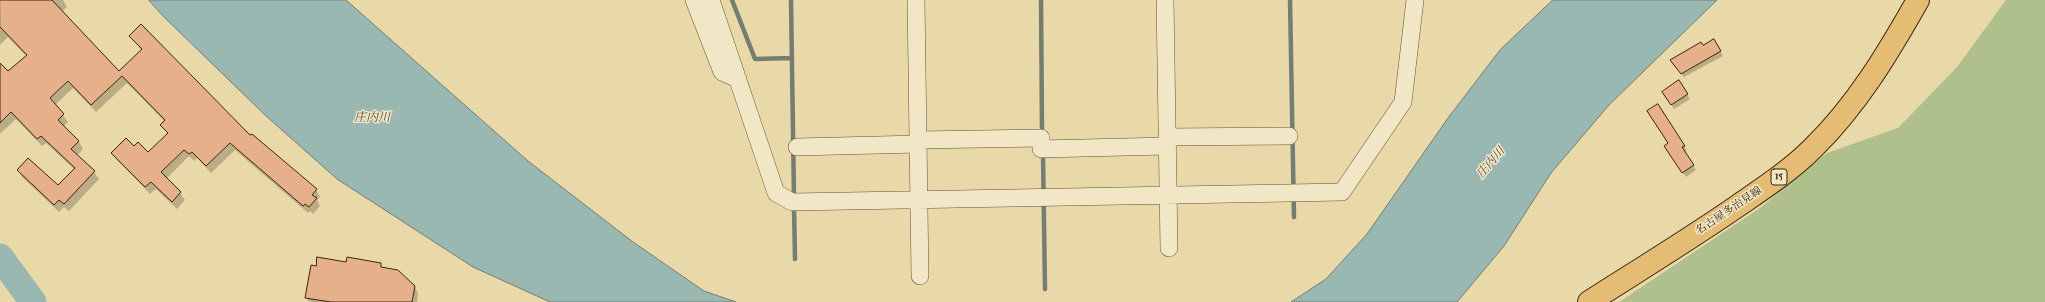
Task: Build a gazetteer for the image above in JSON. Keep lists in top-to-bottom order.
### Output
{
  "streets": {
    "main road": ["15", "名古屋多治見線"]
  },
  "water": ["庄内川"]
}
